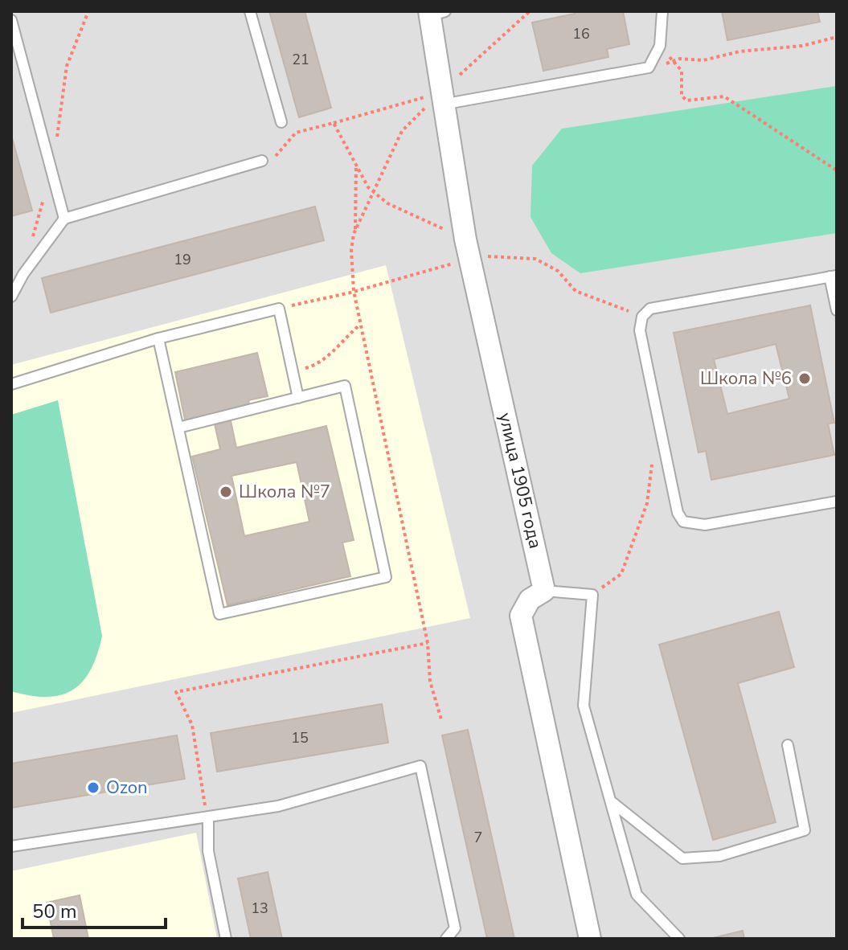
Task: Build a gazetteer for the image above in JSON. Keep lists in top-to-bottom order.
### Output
{
  "streets": {
    "street": ["улица 1905 года"]
  },
  "places": ["Школа №6", "Школа №7", "Ozon"],
  "house_numbers": [
    "16",
    "21",
    "19",
    "15",
    "7",
    "13"
  ],
  "scale_bar": "50 m"
}
